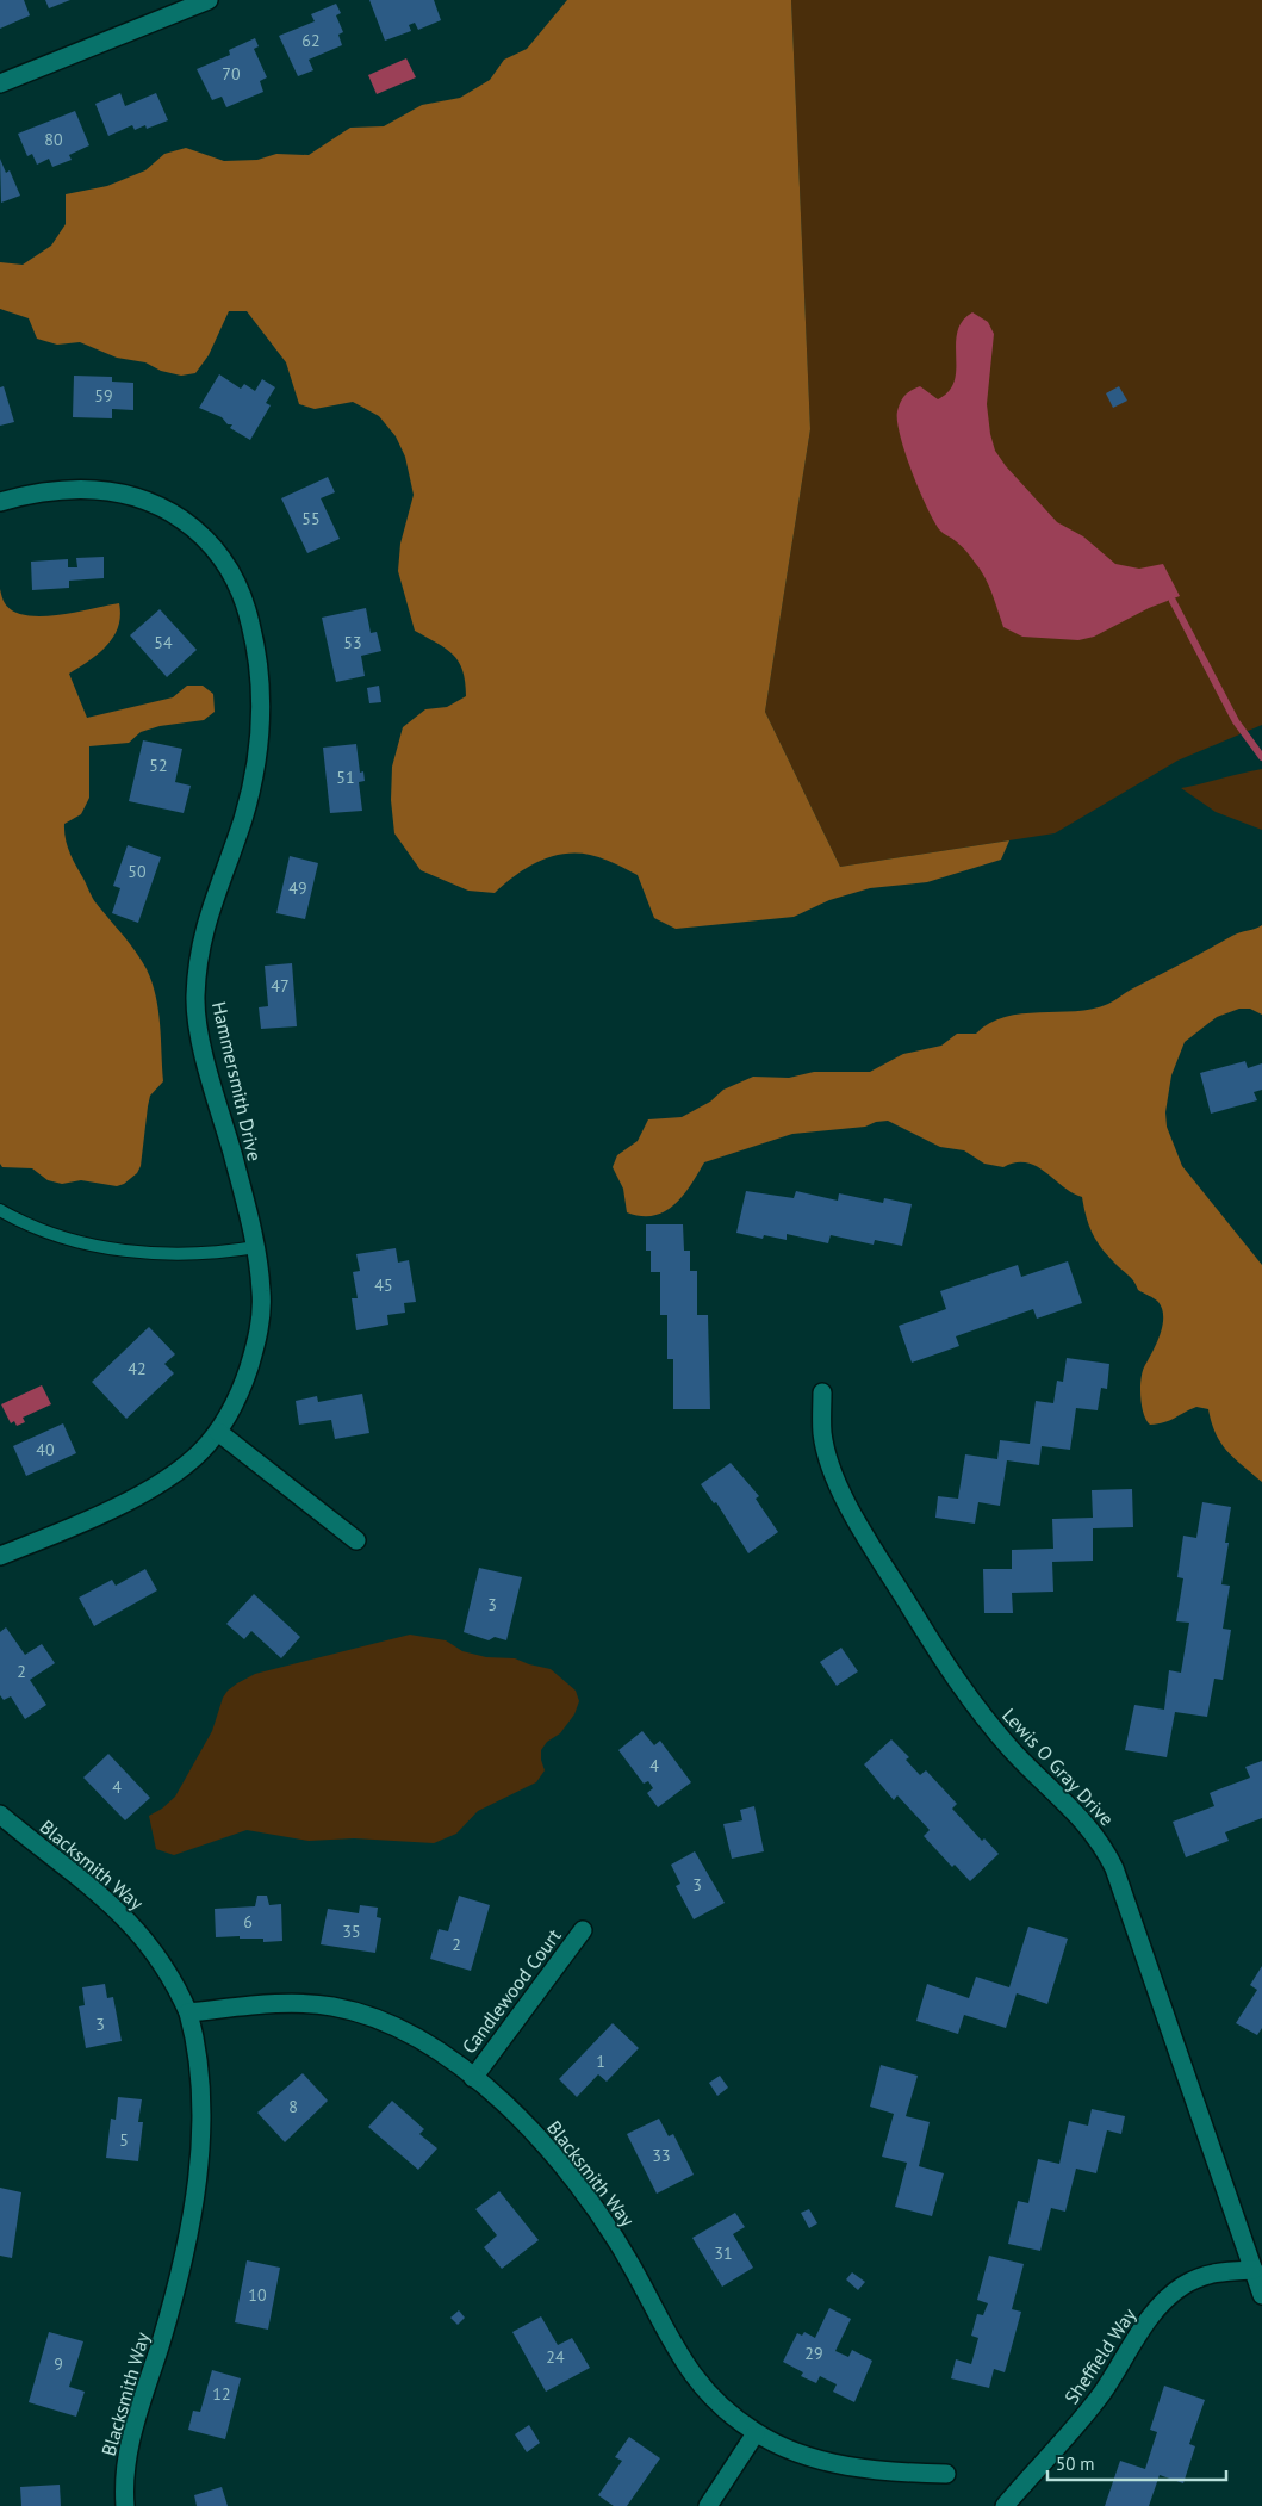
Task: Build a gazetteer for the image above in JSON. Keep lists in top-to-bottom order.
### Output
{
  "streets": {
    "street": [
      "Hammersmith Drive",
      "Lewis O Gray Drive",
      "Blacksmith Way",
      "Candlewood Court",
      "Sheffield Way"
    ]
  },
  "crossings": [
    ["Lewis O Gray Drive", "Sheffield Way"],
    ["Blacksmith Way", "Candlewood Court"]
  ],
  "house_numbers": [
    "62",
    "70",
    "80",
    "59",
    "55",
    "54",
    "53",
    "52",
    "51",
    "50",
    "49",
    "47",
    "45",
    "42",
    "40",
    "3",
    "2",
    "4",
    "4",
    "3",
    "6",
    "35",
    "2",
    "3",
    "1",
    "8",
    "5",
    "33",
    "31",
    "10",
    "29",
    "24",
    "9",
    "12"
  ],
  "scale_bar": "50 m"
}
